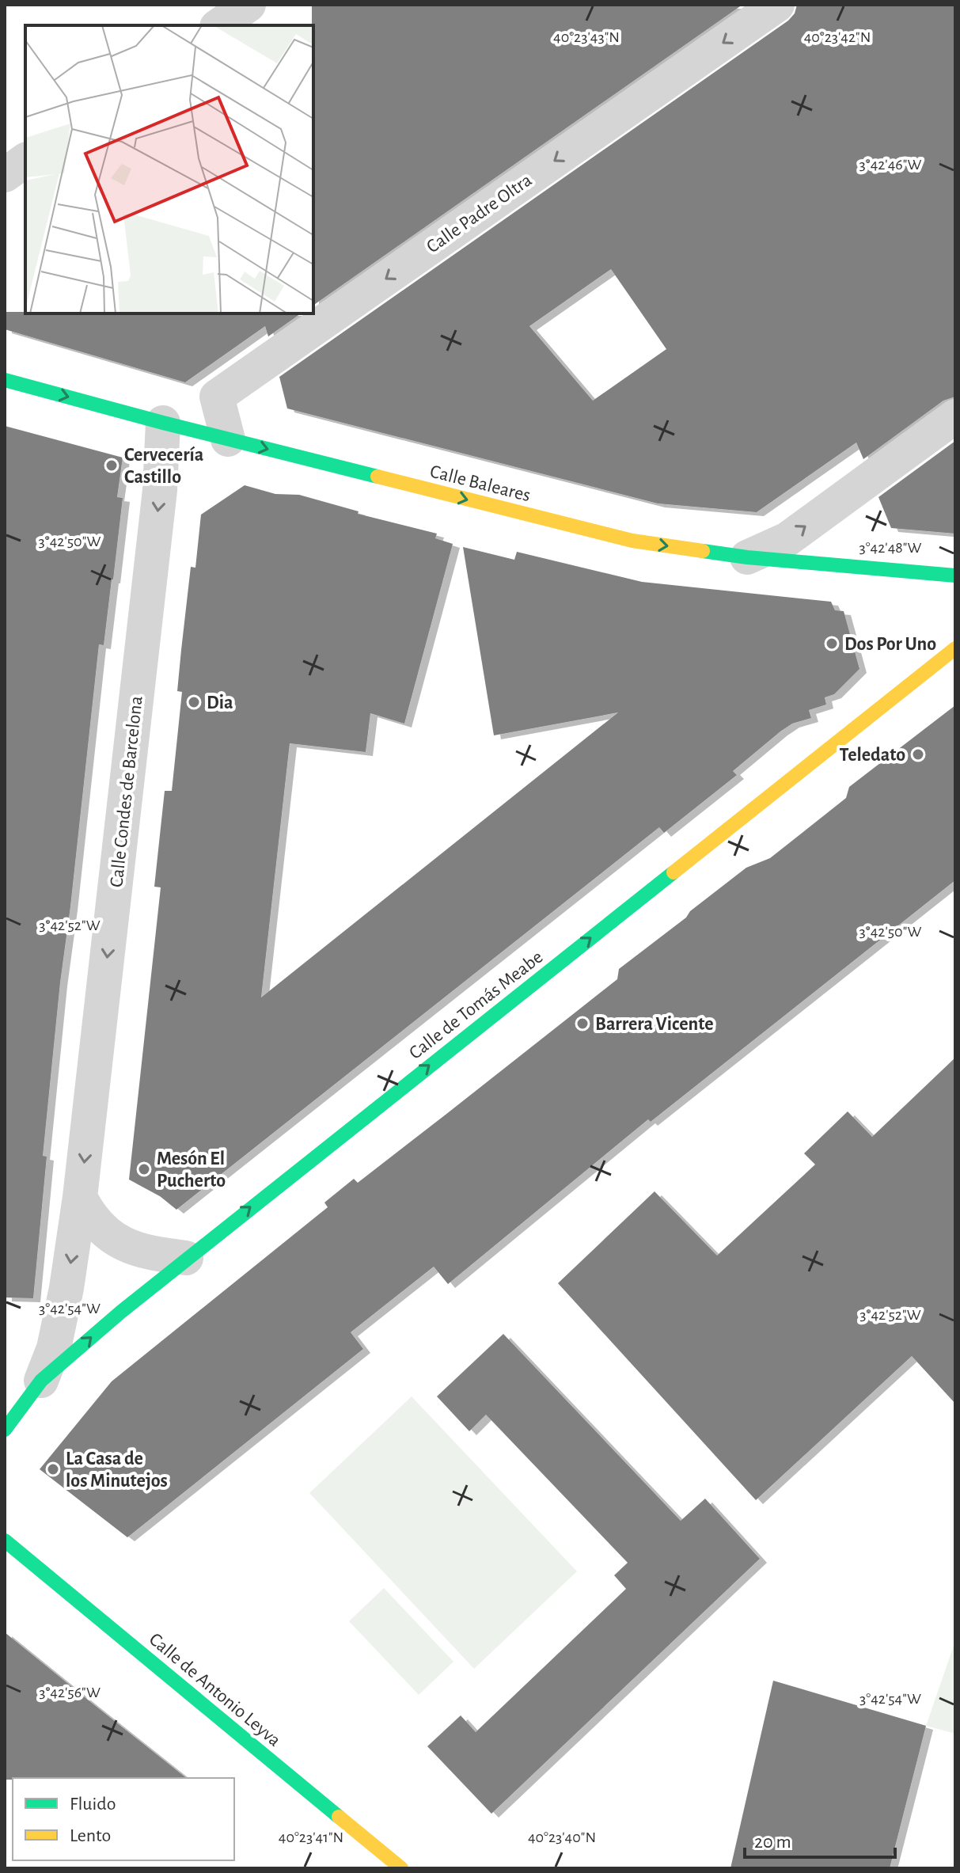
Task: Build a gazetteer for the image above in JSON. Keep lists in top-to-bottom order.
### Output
{
  "streets": {
    "street": [
      "Calle Padre Oltra",
      "Calle Baleares",
      "Calle Condes de Barcelona",
      "Calle de Tomás Meabe",
      "Calle de Antonio Leyva"
    ]
  },
  "crossings": [
    ["Calle Padre Oltra", "Calle Baleares"],
    ["Calle Baleares", "Calle Condes de Barcelona"],
    ["Calle Condes de Barcelona", "Calle de Tomás Meabe"]
  ],
  "one_way": [
    "Calle Padre Oltra",
    "Calle Baleares",
    "Calle Condes de Barcelona",
    "Calle de Tomás Meabe"
  ],
  "places": [
    "Cervecería Castillo",
    "Dos Por Uno",
    "Dia",
    "Teledato",
    "Barrera Vicente",
    "Mesón El Pucherto",
    "La Casa de los Minutejos"
  ],
  "legend": ["Fluido", "Lento"],
  "scale_bar": "20 m",
  "coordinates": [
    "40°23'43\"N",
    "40°23'42\"N",
    "3°42'46\"W",
    "3°42'50\"W",
    "3°42'48\"W",
    "3°42'52\"W",
    "3°42'54\"W",
    "3°42'56\"W",
    "40°23'41\"N",
    "40°23'40\"N"
  ]
}
